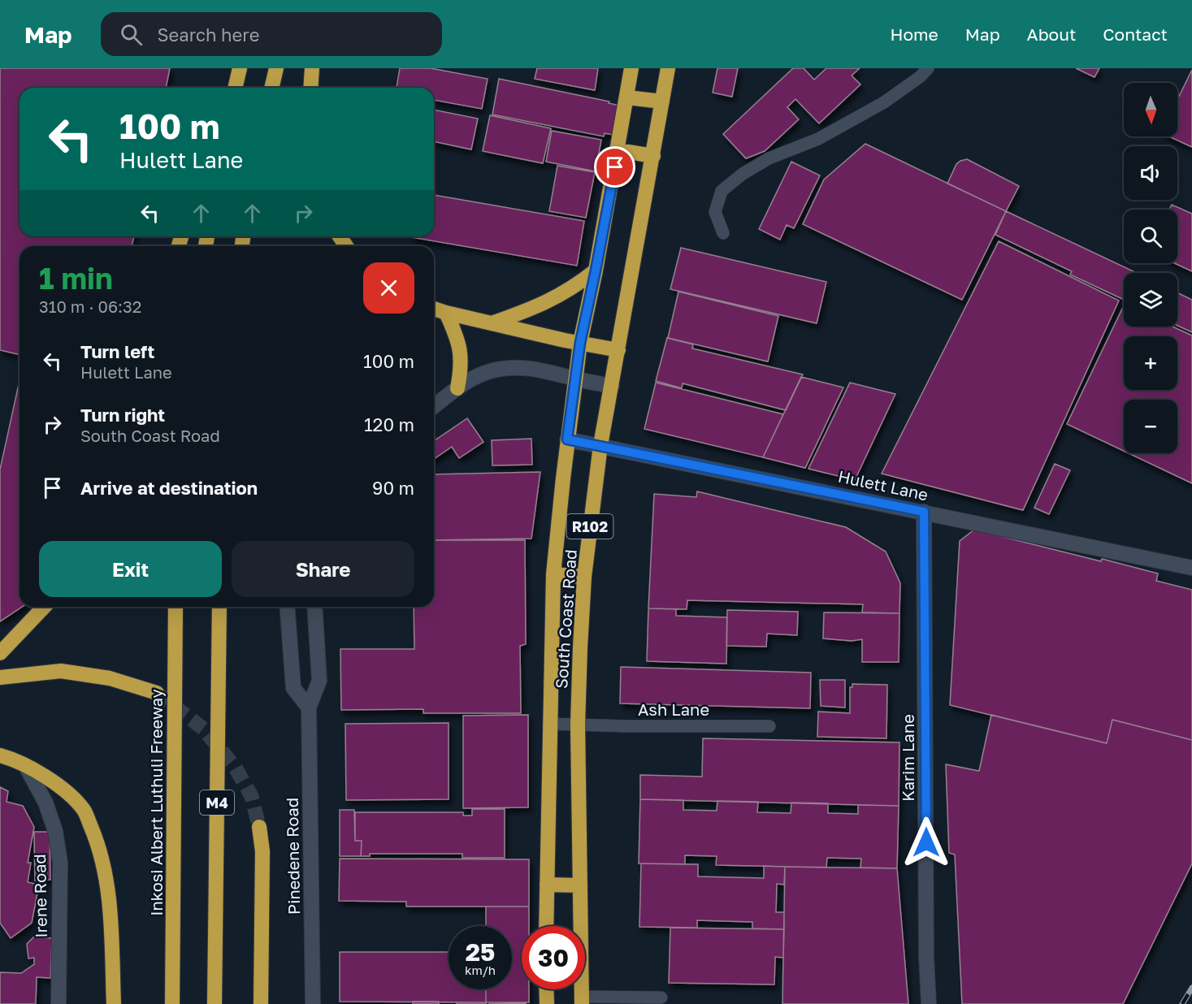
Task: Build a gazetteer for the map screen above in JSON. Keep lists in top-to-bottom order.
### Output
{
  "streets": {
    "highway": [
      "R102",
      "South Coast Road",
      "Inkosi Albert Luthuli Freeway",
      "M4"
    ],
    "street": [
      "Hulett Lane",
      "Karim Lane",
      "Pinedene Road",
      "Irene Road"
    ],
    "lane": ["Ash Lane"]
  },
  "crossings": [
    ["Hulett Lane", "South Coast Road"],
    ["Hulett Lane", "Karim Lane"],
    ["South Coast Road", "Ash Lane"]
  ],
  "north": "bottom",
  "page": {
    "header": "Map",
    "search": "Search here",
    "nav": [
      "Home",
      "Map",
      "About",
      "Contact"
    ],
    "map_buttons": ["+", "−"],
    "turn": ["100 m", "Hulett Lane"],
    "heading": ["1 min", "310 m · 06:32"],
    "list": [
      {
        "name": "Turn left",
        "note": "Hulett Lane",
        "value": "100 m"
      },
      {
        "name": "Turn right",
        "note": "South Coast Road",
        "value": "120 m"
      },
      {
        "name": "Arrive at destination",
        "value": "90 m"
      }
    ],
    "buttons": ["Exit", "Share"],
    "speed": "25 km/h",
    "limit": "30"
  }
}
